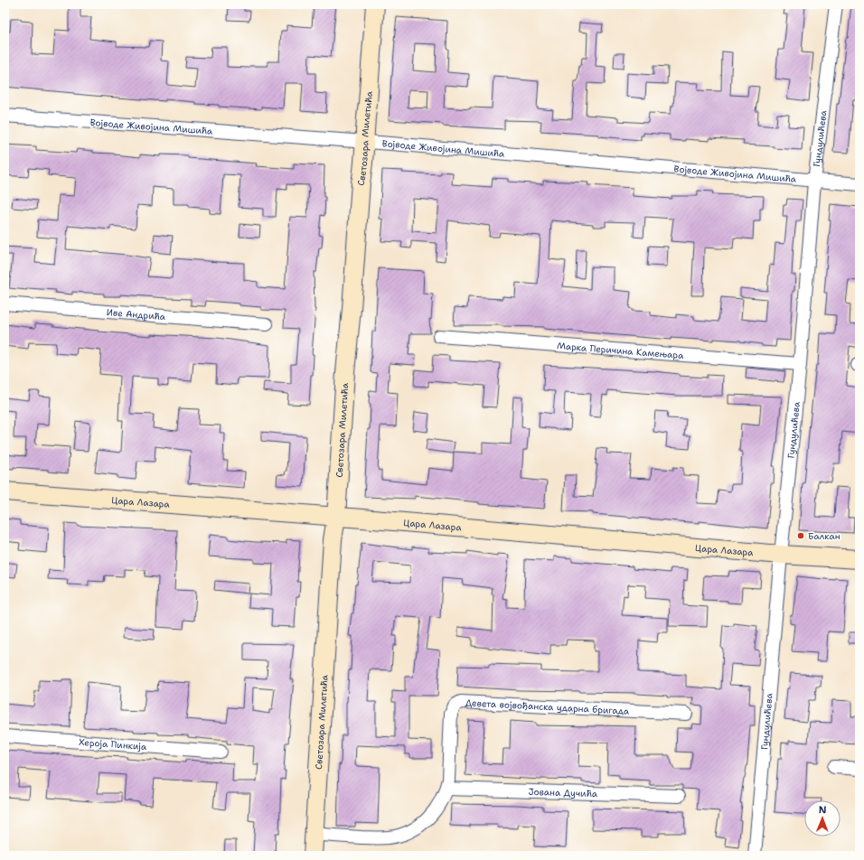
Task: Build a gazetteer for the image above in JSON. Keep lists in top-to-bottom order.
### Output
{
  "streets": {
    "main road": ["Светозара Милетића", "Цара Лазара"],
    "street": [
      "Војводе Живојина Мишића",
      "Гундулићева",
      "Иве Андрића",
      "Марка Перичина Камењара",
      "Девета војвођанска ударна бригада",
      "Хероја Пинкија",
      "Јована Дучића"
    ]
  },
  "crossings": [
    ["Војводе Живојина Мишића", "Светозара Милетића"],
    ["Војводе Живојина Мишића", "Гундулићева"],
    ["Светозара Милетића", "Цара Лазара"],
    ["Светозара Милетића", "Девета војвођанска ударна бригада"],
    ["Гундулићева", "Марка Перичина Камењара"],
    ["Гундулићева", "Цара Лазара"],
    ["Девета војвођанска ударна бригада", "Јована Дучића"]
  ],
  "places": ["Балкан"],
  "north": "top"
}
